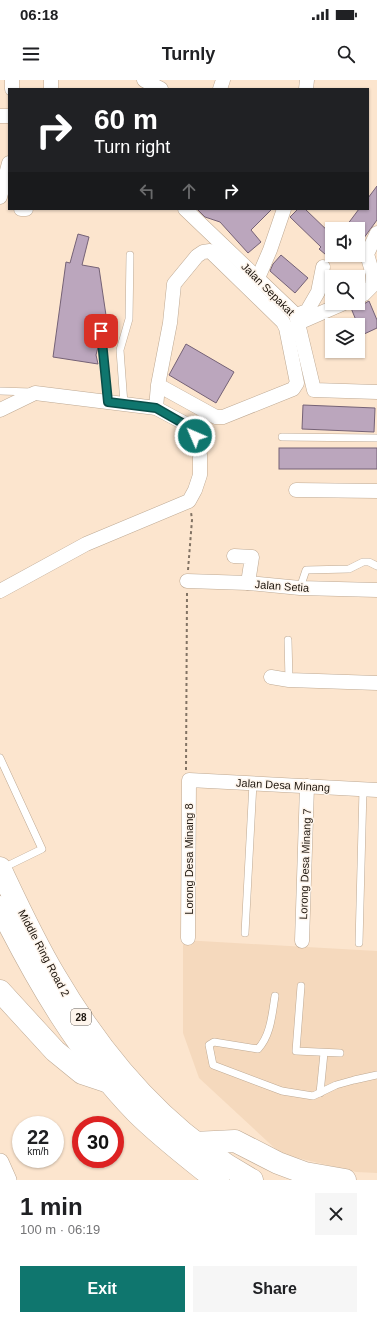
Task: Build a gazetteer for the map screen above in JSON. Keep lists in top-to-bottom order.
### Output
{
  "streets": {
    "highway": ["Middle Ring Road 2", "28"],
    "street": [
      "Jalan Sepakat",
      "Jalan Setia",
      "Jalan Desa Minang",
      "Lorong Desa Minang 8",
      "Lorong Desa Minang 7"
    ]
  },
  "crossings": [
    ["Jalan Desa Minang", "Lorong Desa Minang 8"],
    ["Jalan Desa Minang", "Lorong Desa Minang 7"]
  ],
  "page": {
    "status": "06:18",
    "header": "Turnly",
    "turn": ["60 m", "Turn right"],
    "speed": "22 km/h",
    "limit": "30",
    "heading": ["1 min", "100 m · 06:19"],
    "buttons": ["Exit", "Share"]
  }
}
